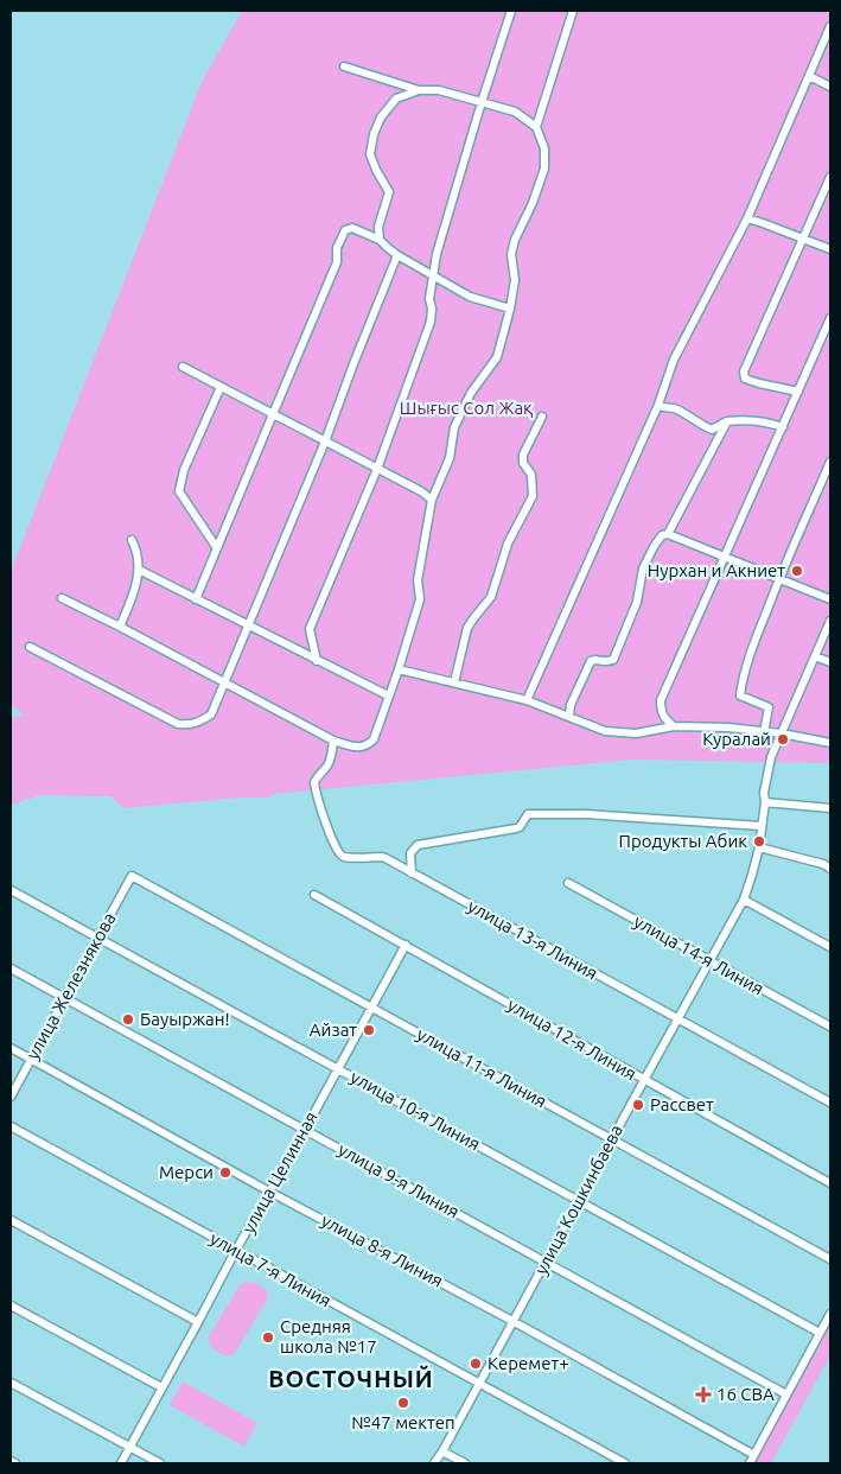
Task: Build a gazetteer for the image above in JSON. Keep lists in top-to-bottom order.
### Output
{
  "streets": {
    "street": [
      "улица 13-я Линия",
      "улица 14-я Линия",
      "улица Железнякова",
      "улица 12-я Линия",
      "улица 11-я Линия",
      "улица 10-я Линия",
      "улица Целинная",
      "улица 9-я Линия",
      "улица Кошкинбаева",
      "улица 8-я Линия",
      "улица 7-я Линия"
    ]
  },
  "crossings": [
    ["улица 13-я Линия", "улица Кошкинбаева"],
    ["улица 14-я Линия", "улица Кошкинбаева"],
    ["улица Железнякова", "улица 11-я Линия"],
    ["улица Железнякова", "улица 10-я Линия"],
    ["улица Железнякова", "улица 9-я Линия"],
    ["улица Железнякова", "улица 8-я Линия"],
    ["улица 12-я Линия", "улица Целинная"],
    ["улица 12-я Линия", "улица Кошкинбаева"],
    ["улица 11-я Линия", "улица Целинная"],
    ["улица 11-я Линия", "улица Кошкинбаева"],
    ["улица 10-я Линия", "улица Целинная"],
    ["улица 10-я Линия", "улица Кошкинбаева"],
    ["улица Целинная", "улица 9-я Линия"],
    ["улица Целинная", "улица 8-я Линия"],
    ["улица Целинная", "улица 7-я Линия"],
    ["улица 9-я Линия", "улица Кошкинбаева"],
    ["улица Кошкинбаева", "улица 8-я Линия"],
    ["улица Кошкинбаева", "улица 7-я Линия"]
  ],
  "districts": ["ВОСТОЧНЫЙ"],
  "parks": ["Шығыс Сол Жақ"],
  "places": {
    "other": [
      "Нурхан и Акниет",
      "Куралай",
      "Продукты Абик",
      "Бауыржан!",
      "Айзат",
      "Рассвет",
      "Мерси",
      "Средняя школа №17",
      "Керемет+",
      "№47 мектеп"
    ],
    "health": ["16 СВА"]
  }
}
